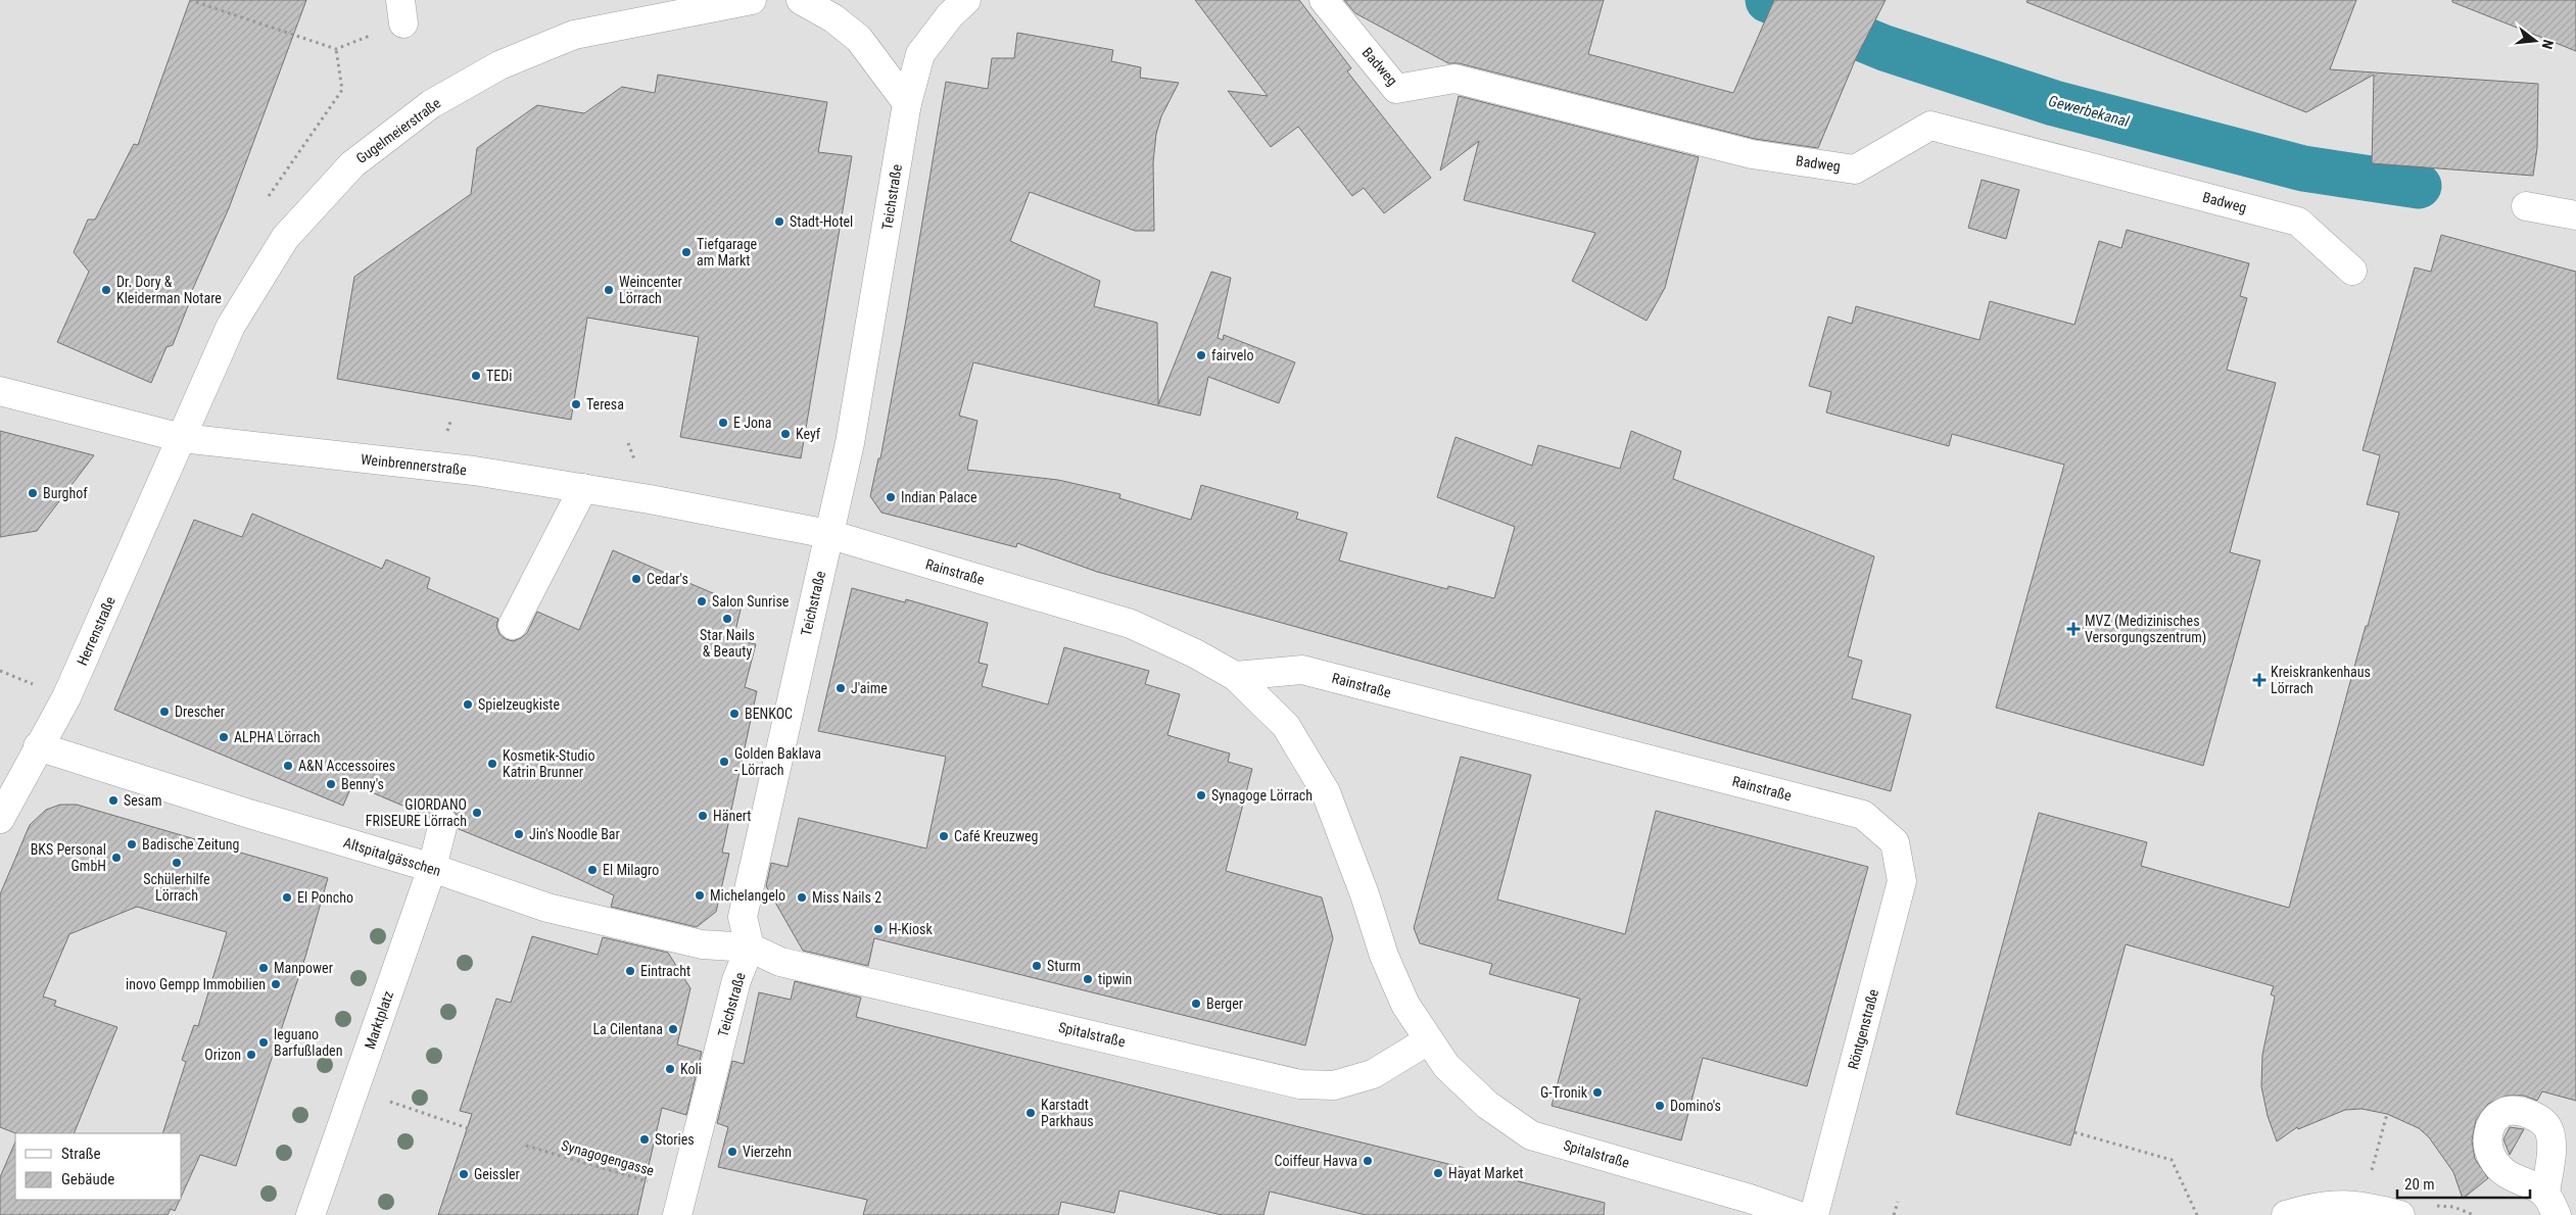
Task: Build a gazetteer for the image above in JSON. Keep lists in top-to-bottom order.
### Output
{
  "streets": {
    "street": [
      "Badweg",
      "Gugelmeierstraße",
      "Teichstraße",
      "Weinbrennerstraße",
      "Rainstraße",
      "Herrenstraße",
      "Altspitalgässchen",
      "Marktplatz",
      "Röntgenstraße",
      "Spitalstraße"
    ],
    "path": ["Synagogengasse"]
  },
  "crossings": [
    ["Gugelmeierstraße", "Weinbrennerstraße"],
    ["Gugelmeierstraße", "Herrenstraße"],
    ["Teichstraße", "Weinbrennerstraße"],
    ["Teichstraße", "Rainstraße"],
    ["Teichstraße", "Altspitalgässchen"],
    ["Teichstraße", "Spitalstraße"],
    ["Teichstraße", "Synagogengasse"],
    ["Weinbrennerstraße", "Rainstraße"],
    ["Weinbrennerstraße", "Herrenstraße"],
    ["Rainstraße", "Röntgenstraße"],
    ["Rainstraße", "Spitalstraße"],
    ["Herrenstraße", "Altspitalgässchen"],
    ["Altspitalgässchen", "Marktplatz"],
    ["Altspitalgässchen", "Spitalstraße"]
  ],
  "water": ["Gewerbekanal"],
  "places": {
    "other": [
      "Stadt-Hotel",
      "Tiefgarage am Markt",
      "Dr. Dory & Kleiderman Notare",
      "Weincenter Lörrach",
      "fairvelo",
      "TEDi",
      "Teresa",
      "E Jona",
      "Keyf",
      "Burghof",
      "Indian Palace",
      "Cedar's",
      "Salon Sunrise",
      "Star Nails & Beauty",
      "J'aime",
      "Spielzeugkiste",
      "Drescher",
      "BENKOC",
      "ALPHA Lörrach",
      "Golden Baklava - Lörrach",
      "Kosmetik-Studio Katrin Brunner",
      "A&N Accessoires",
      "Benny's",
      "Synagoge Lörrach",
      "Sesam",
      "GIORDANO FRISEURE Lörrach",
      "Hänert",
      "Jin's Noodle Bar",
      "Café Kreuzweg",
      "Badische Zeitung",
      "BKS Personal GmbH",
      "Schülerhilfe Lörrach",
      "El Milagro",
      "Michelangelo",
      "El Poncho",
      "Miss Nails 2",
      "H-Kiosk",
      "Sturm",
      "Manpower",
      "Eintracht",
      "tipwin",
      "inovo Gempp Immobilien",
      "Berger",
      "La Cilentana",
      "leguano Barfußladen",
      "Orizon",
      "Koli",
      "G-Tronik",
      "Domino's",
      "Karstadt Parkhaus",
      "Stories",
      "Vierzehn",
      "Coiffeur Havva",
      "Hayat Market",
      "Geissler"
    ],
    "health": ["MVZ (Medizinisches Versorgungszentrum)", "Kreiskrankenhaus Lörrach"]
  },
  "legend": ["Straße", "Gebäude"],
  "scale_bar": "20 m",
  "north": "right"
}
